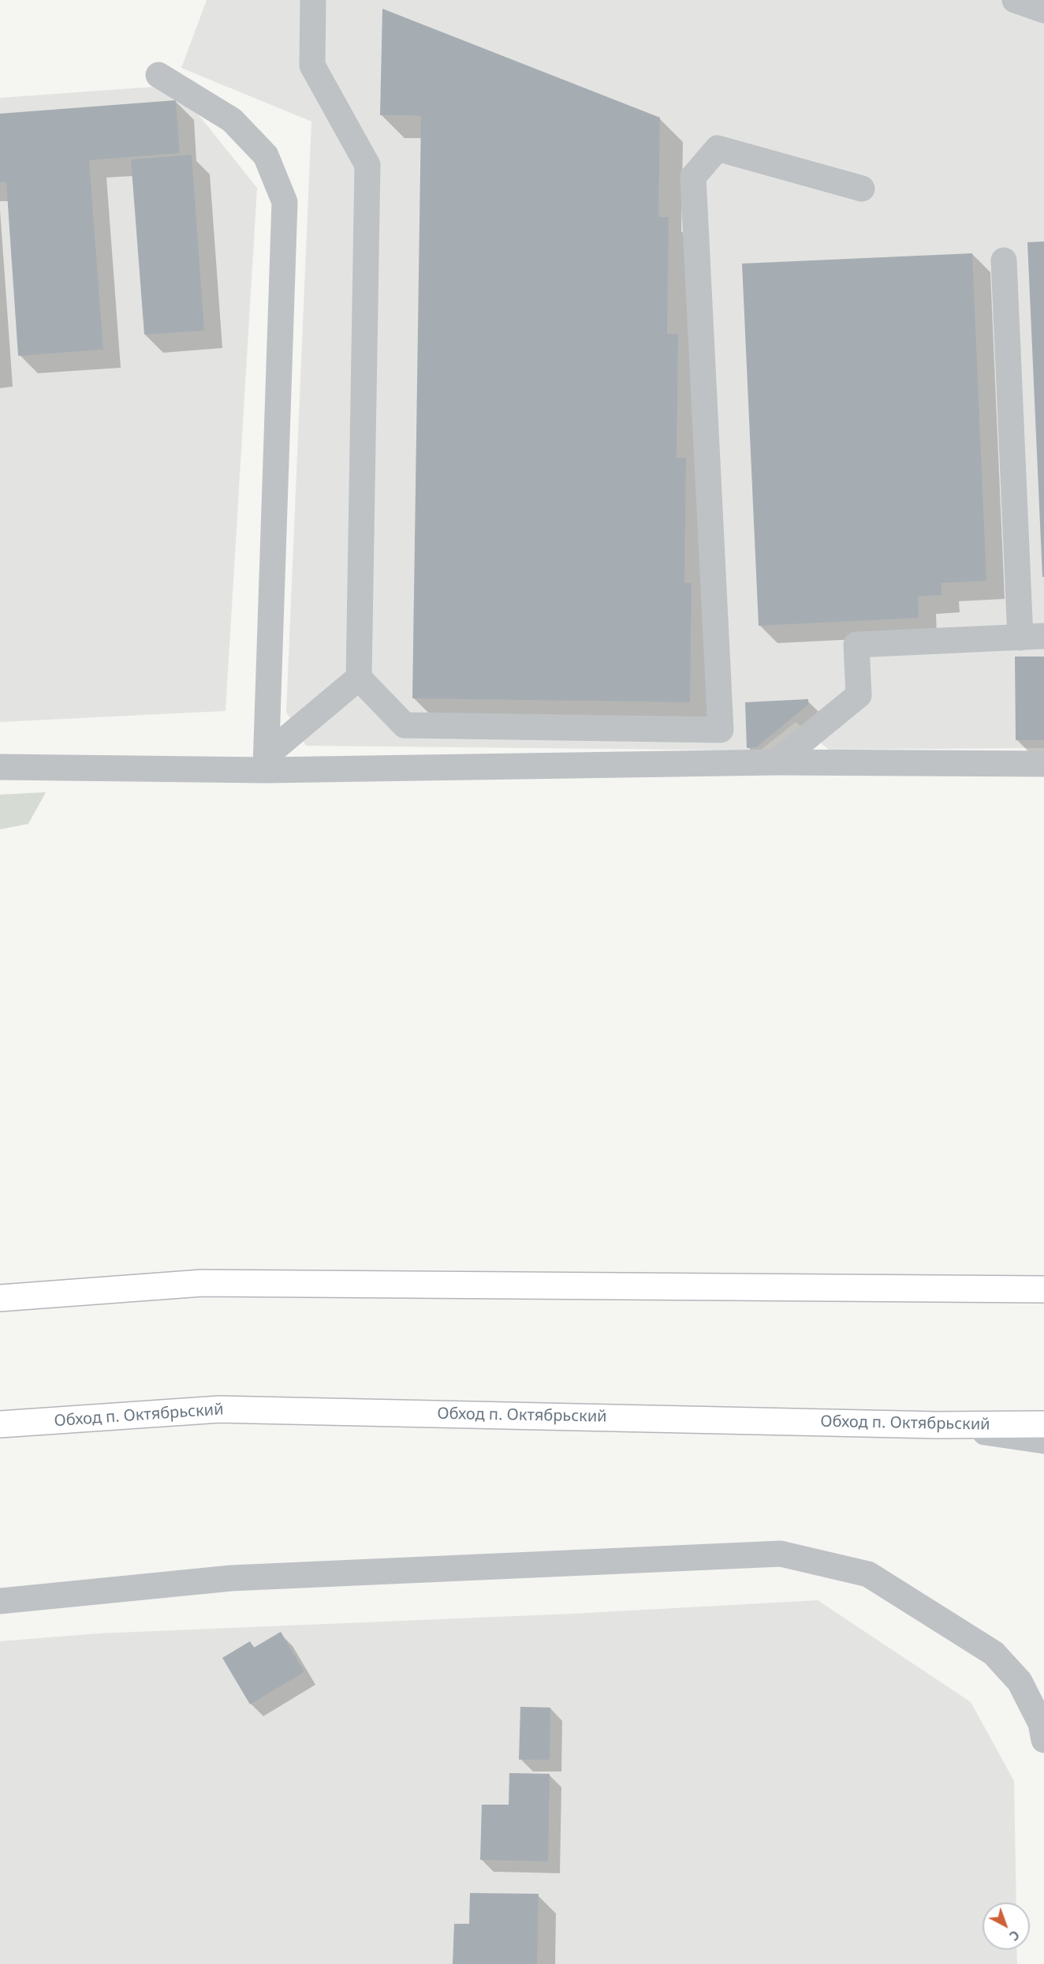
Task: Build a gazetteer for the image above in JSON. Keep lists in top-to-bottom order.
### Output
{
  "streets": {
    "highway": ["Обход п. Октябрьский"]
  },
  "north": "bottom right"
}
